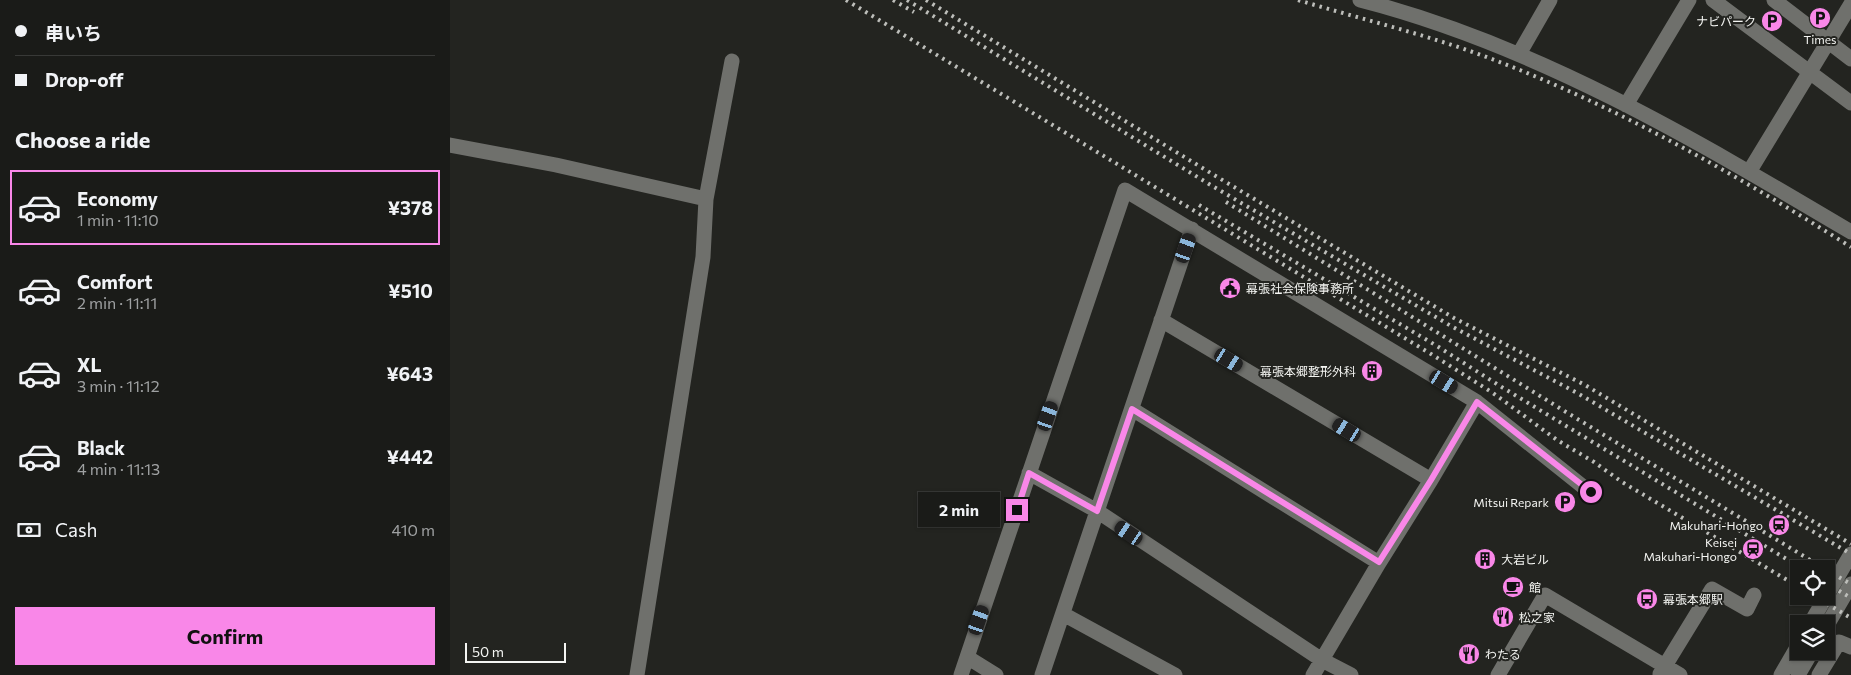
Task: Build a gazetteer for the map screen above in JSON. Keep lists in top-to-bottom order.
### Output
{
  "places": {
    "parking": ["Times", "ナビパーク", "Mitsui Repark"],
    "public building": ["幕張社会保険事務所"],
    "building": ["幕張本郷整形外科", "大岩ビル"],
    "station": ["Makuhari-Hongo", "Keisei Makuhari-Hongo"],
    "cafe": ["館"],
    "bus stop": ["幕張本郷駅"],
    "restaurant": ["松之家", "わたる"]
  },
  "scale_bar": "50 m",
  "page": {
    "banner": ["串いち", "Drop-off"],
    "heading": "Choose a ride",
    "list": [
      {
        "name": "Economy",
        "note": "1 min · 11:10",
        "value": "¥378"
      },
      {
        "name": "Comfort",
        "note": "2 min · 11:11",
        "value": "¥510"
      },
      {
        "name": "XL",
        "note": "3 min · 11:12",
        "value": "¥643"
      },
      {
        "name": "Black",
        "note": "4 min · 11:13",
        "value": "¥442"
      }
    ],
    "bubble": "2 min",
    "pay": ["Cash", "410 m"],
    "buttons": "Confirm",
    "scale": "50 m"
  }
}
